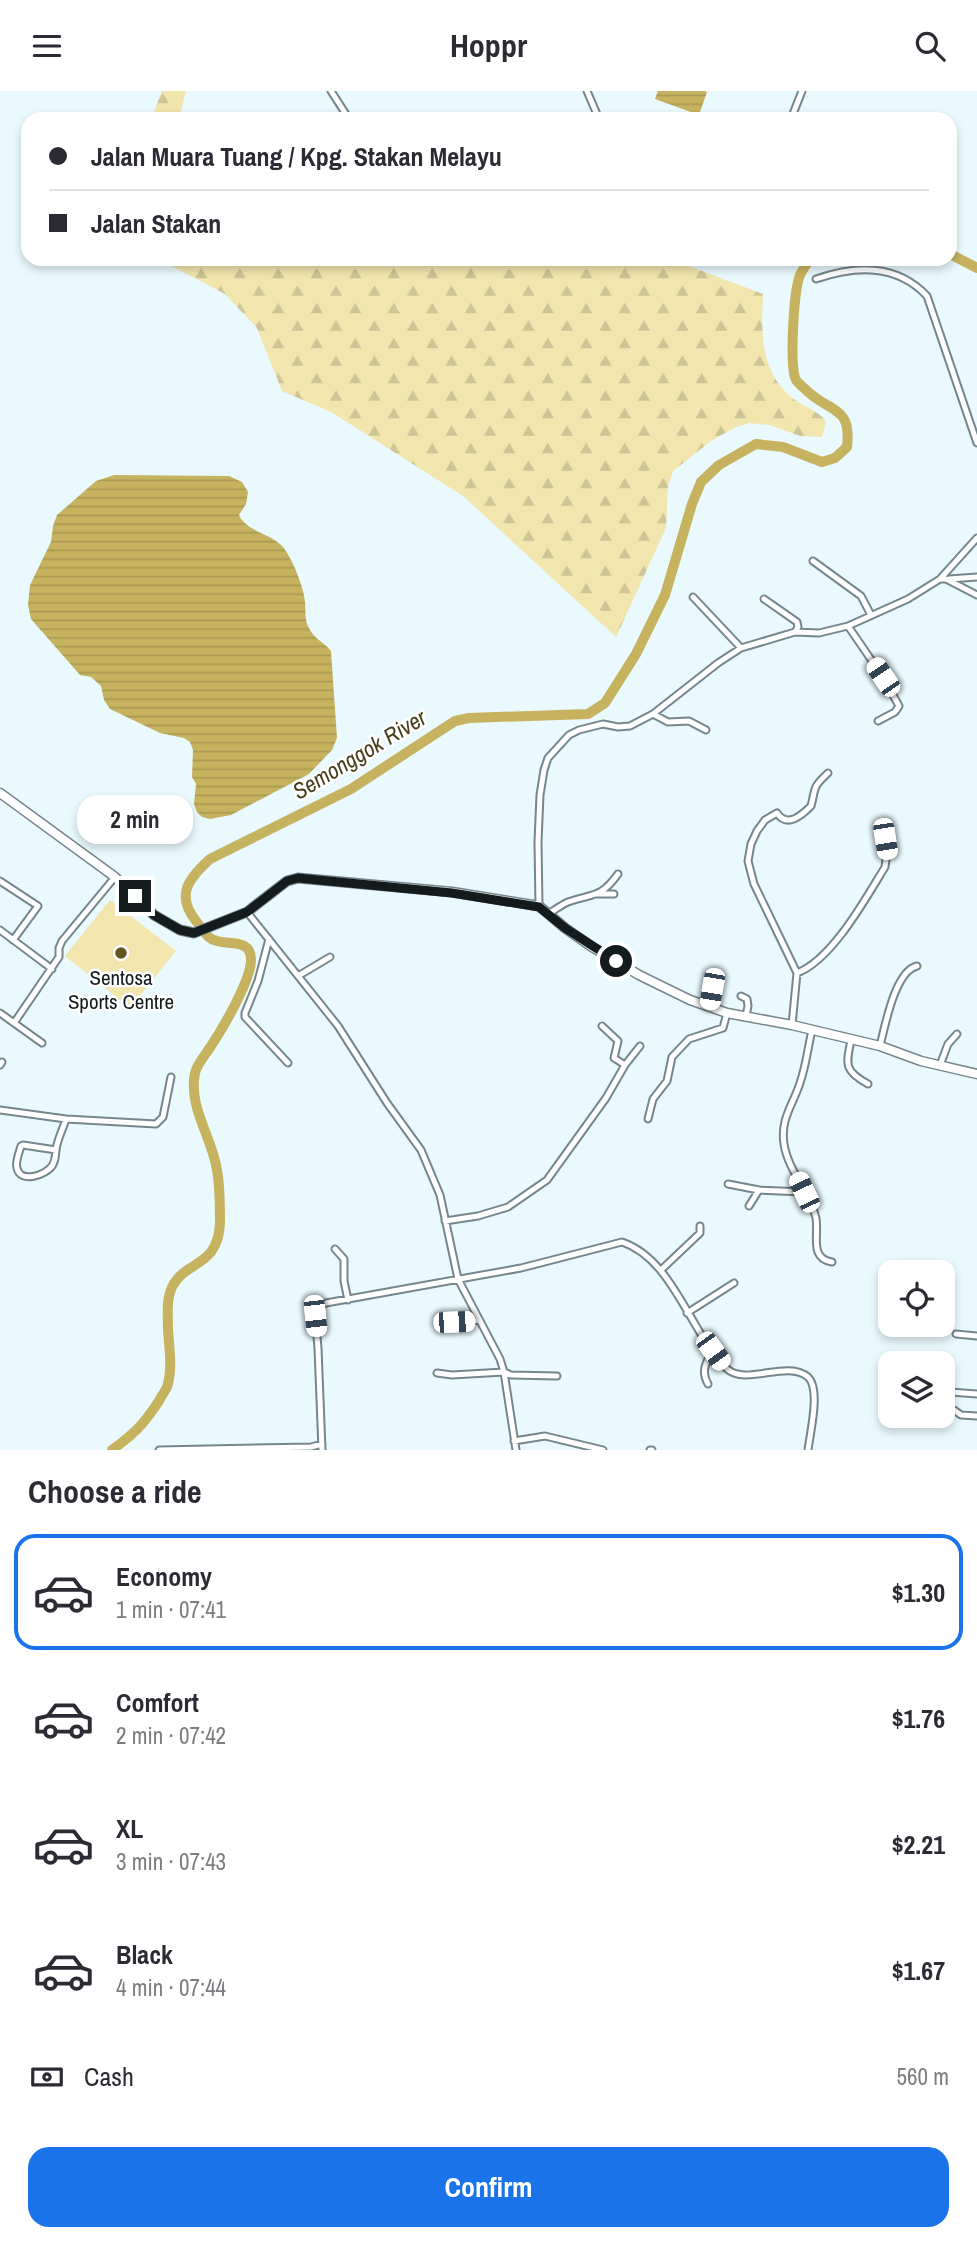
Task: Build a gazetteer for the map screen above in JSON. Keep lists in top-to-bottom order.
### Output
{
  "water": ["Semonggok River"],
  "places": ["Sentosa Sports Centre"],
  "page": {
    "header": "Hoppr",
    "banner": ["Jalan Muara Tuang / Kpg. Stakan Melayu", "Jalan Stakan"],
    "bubble": "2 min",
    "heading": "Choose a ride",
    "list": [
      {
        "name": "Economy",
        "note": "1 min · 07:41",
        "value": "$1.30"
      },
      {
        "name": "Comfort",
        "note": "2 min · 07:42",
        "value": "$1.76"
      },
      {
        "name": "XL",
        "note": "3 min · 07:43",
        "value": "$2.21"
      },
      {
        "name": "Black",
        "note": "4 min · 07:44",
        "value": "$1.67"
      }
    ],
    "pay": ["Cash", "560 m"],
    "buttons": "Confirm"
  }
}
